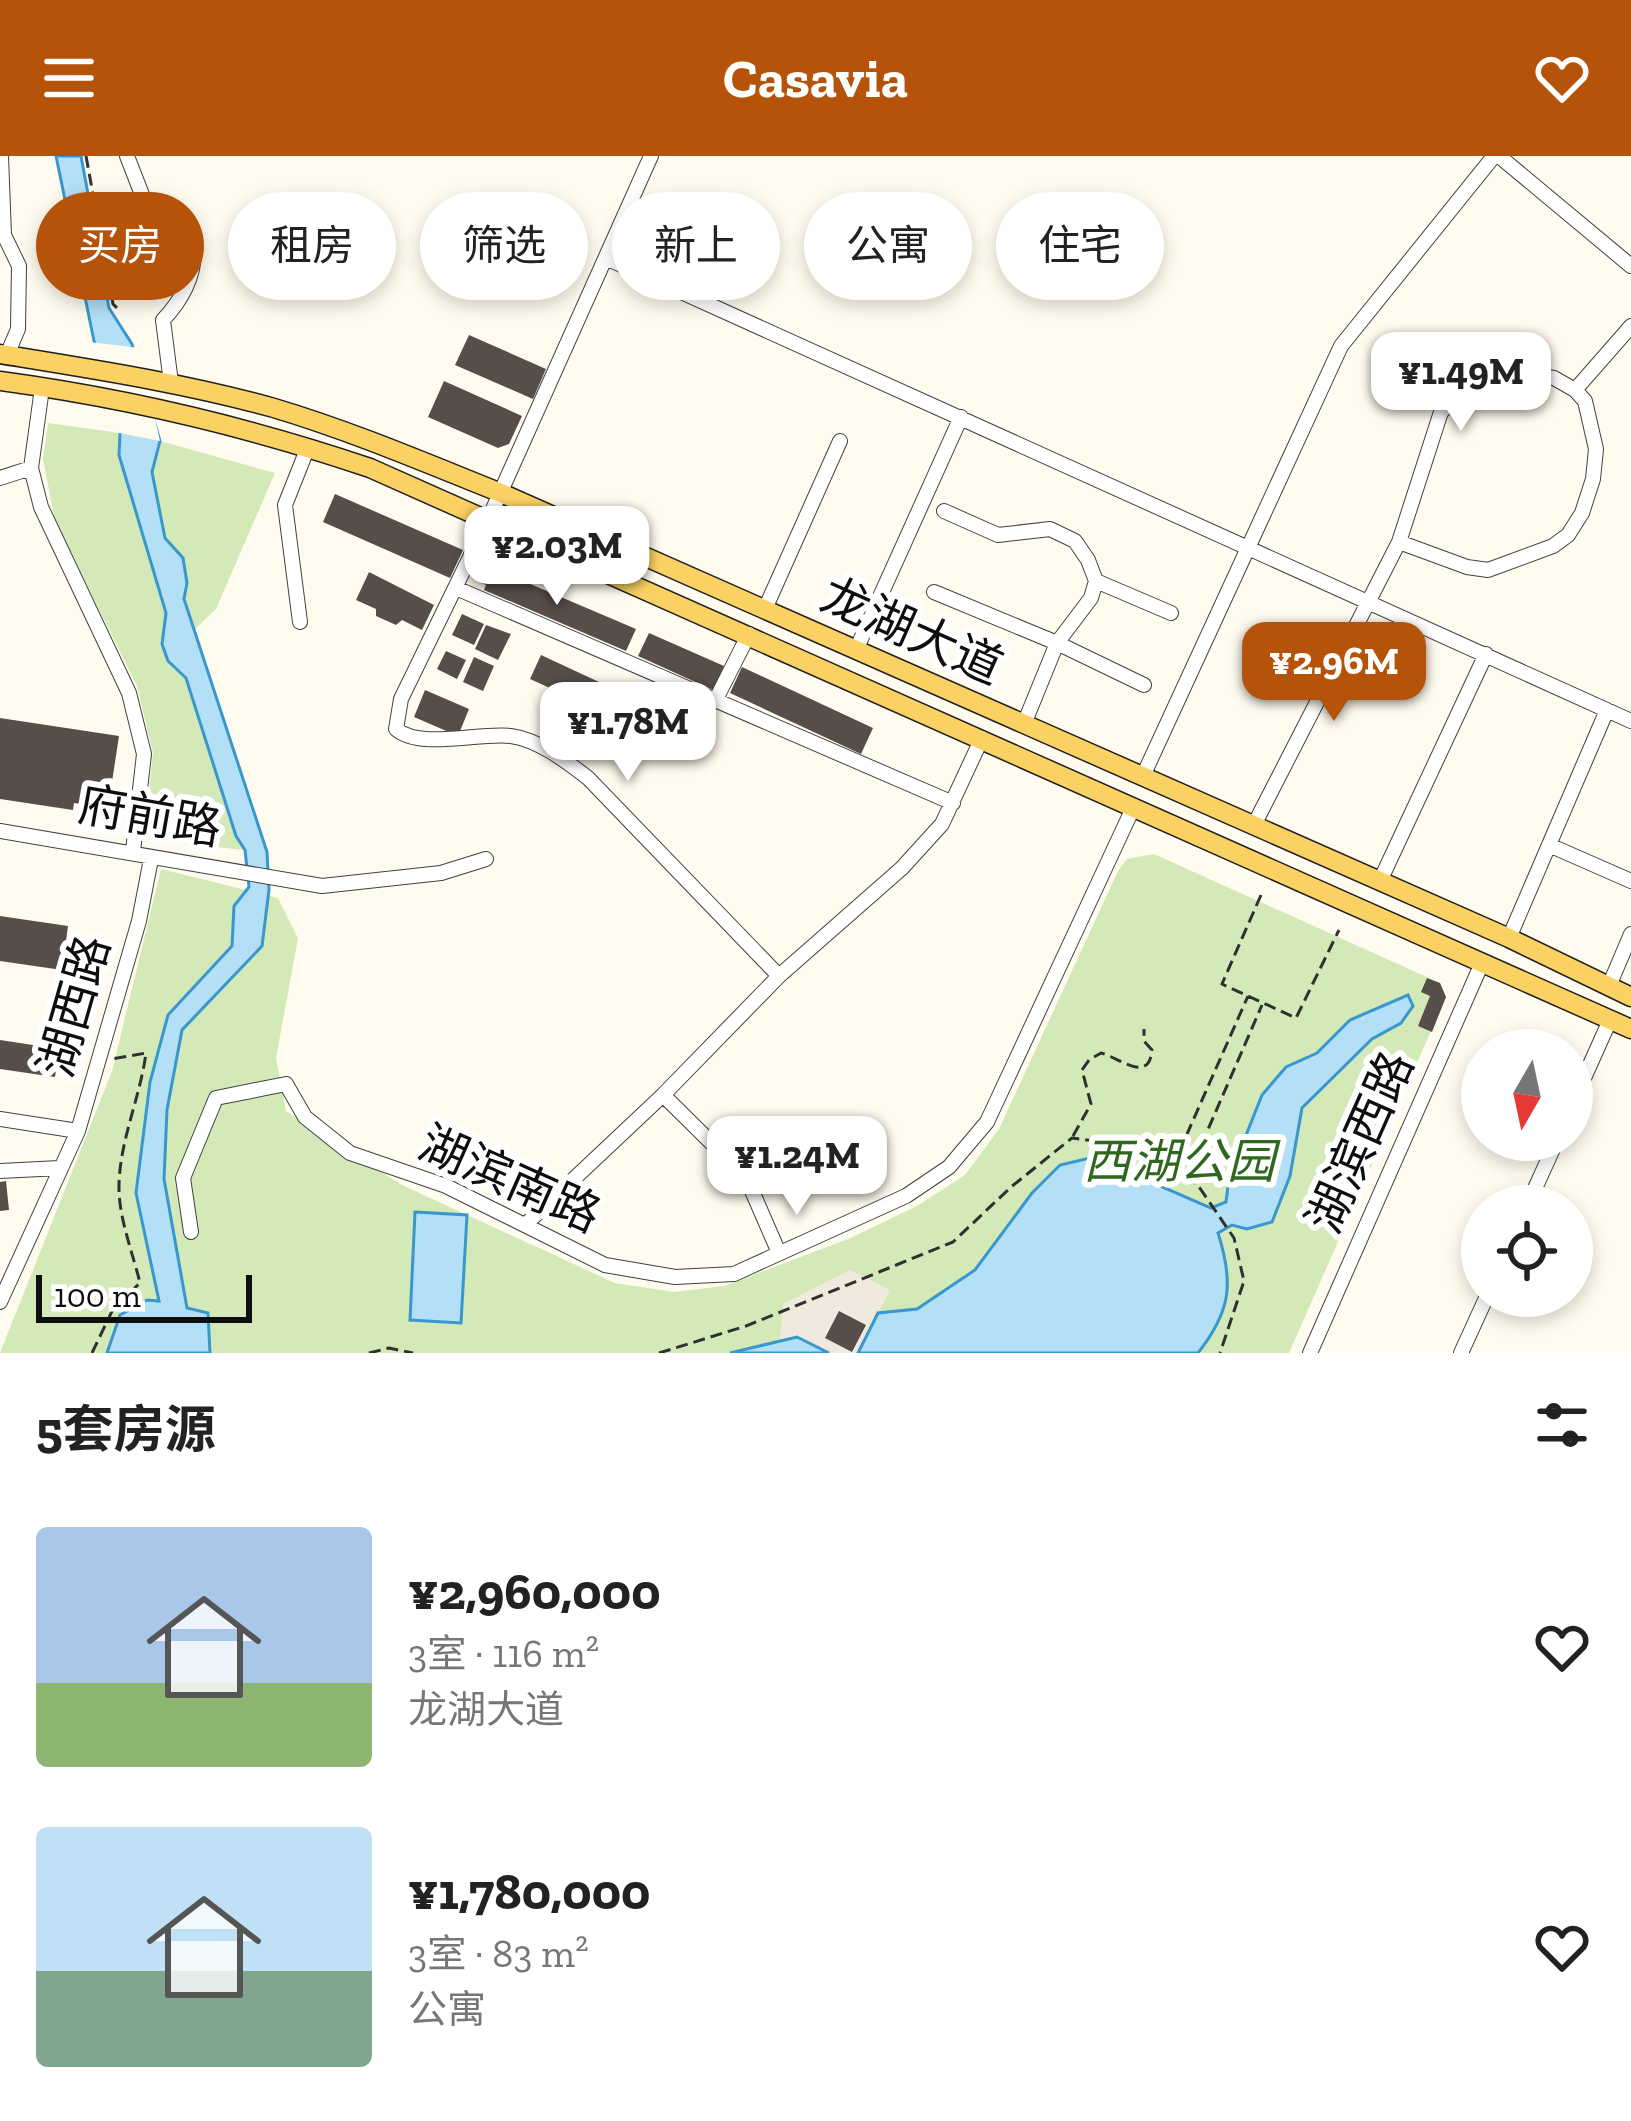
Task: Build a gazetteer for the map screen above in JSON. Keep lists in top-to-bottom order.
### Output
{
  "streets": {
    "main road": ["龙湖大道"],
    "street": [
      "府前路",
      "湖西路",
      "湖滨西路",
      "湖滨南路"
    ]
  },
  "crossings": [
    ["龙湖大道", "湖滨西路"],
    ["龙湖大道", "湖滨南路"],
    ["府前路", "湖西路"]
  ],
  "parks": ["西湖公园"],
  "scale_bar": "100 m",
  "north": "bottom",
  "page": {
    "header": "Casavia",
    "chip": [
      "买房",
      "租房",
      "筛选",
      "新上",
      "公寓",
      "住宅"
    ],
    "price": [
      "¥1.49M",
      "¥2.03M",
      "¥2.96M",
      "¥1.78M",
      "¥1.24M"
    ],
    "scale": "100 m",
    "heading": "5套房源",
    "list": [
      {
        "name": "¥2,960,000",
        "note": "3室 · 116 m² · 龙湖大道"
      },
      {
        "name": "¥1,780,000",
        "note": "3室 · 83 m² · 公寓"
      }
    ]
  }
}
